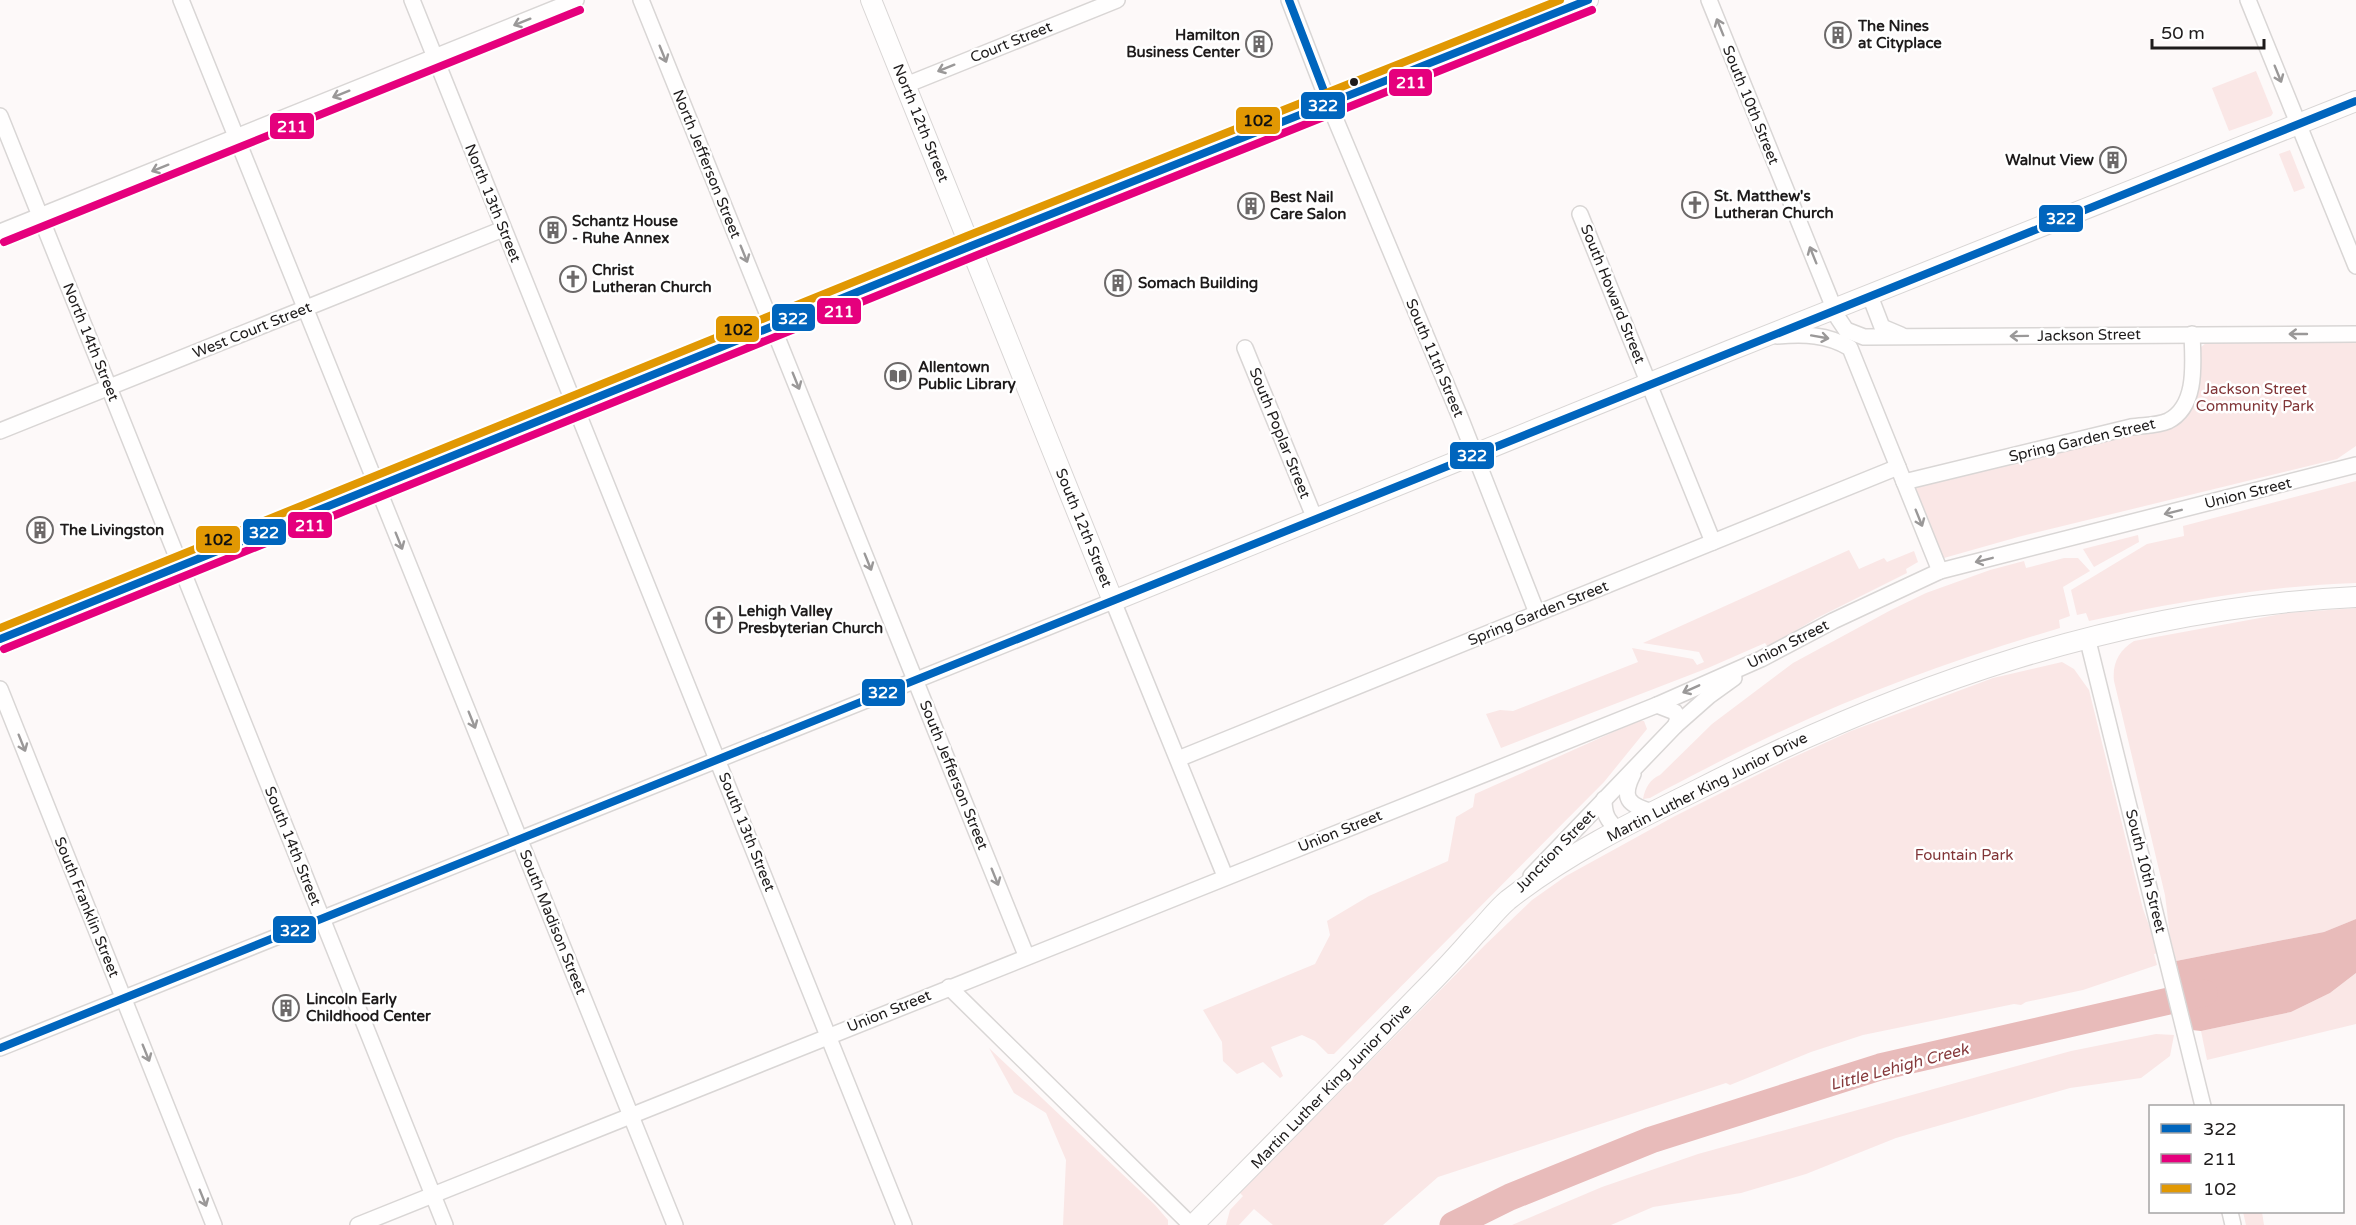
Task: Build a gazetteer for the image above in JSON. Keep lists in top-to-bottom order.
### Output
{
  "streets": {
    "main road": ["North 12th Street", "South 12th Street", "Martin Luther King Junior Drive"],
    "street": [
      "Court Street",
      "South 10th Street",
      "North Jefferson Street",
      "North 13th Street",
      "South Howard Street",
      "West Court Street",
      "Jackson Street",
      "North 14th Street",
      "South 11th Street",
      "South Poplar Street",
      "Spring Garden Street",
      "Union Street",
      "South Jefferson Street",
      "South 13th Street",
      "South 14th Street",
      "Junction Street",
      "South Franklin Street",
      "South Madison Street"
    ]
  },
  "crossings": [
    ["Court Street", "North 12th Street"],
    ["South 10th Street", "Martin Luther King Junior Drive"],
    ["North 12th Street", "South 12th Street"],
    ["North Jefferson Street", "South Jefferson Street"],
    ["North 13th Street", "West Court Street"],
    ["North 13th Street", "South 13th Street"],
    ["South Howard Street", "Spring Garden Street"],
    ["West Court Street", "North 14th Street"],
    ["West Court Street", "South Madison Street"],
    ["Jackson Street", "Spring Garden Street"],
    ["North 14th Street", "South 14th Street"],
    ["South 11th Street", "Spring Garden Street"],
    ["Spring Garden Street", "South 12th Street"],
    ["Union Street", "South 12th Street"],
    ["Union Street", "South Jefferson Street"],
    ["Union Street", "South 13th Street"],
    ["Union Street", "South 14th Street"],
    ["Union Street", "Junction Street"],
    ["Union Street", "South Madison Street"],
    ["Martin Luther King Junior Drive", "Junction Street"]
  ],
  "one_way": [
    "Court Street",
    "South 10th Street",
    "North Jefferson Street",
    "Jackson Street",
    "South Jefferson Street",
    "South Franklin Street"
  ],
  "water": ["Little Lehigh Creek"],
  "parks": ["Jackson Street Community Park", "Fountain Park"],
  "places": {
    "building": [
      "The Nines at Cityplace",
      "Hamilton Business Center",
      "Walnut View",
      "Best Nail Care Salon",
      "Schantz House - Ruhe Annex",
      "Somach Building",
      "The Livingston",
      "Lincoln Early Childhood Center"
    ],
    "church": ["St. Matthew's Lutheran Church", "Christ Lutheran Church", "Lehigh Valley Presbyterian Church"],
    "library": ["Allentown Public Library"]
  },
  "lines": ["transit line 322", "transit line 102", "transit line 211"],
  "legend": ["322", "211", "102"],
  "scale_bar": "50 m"
}
